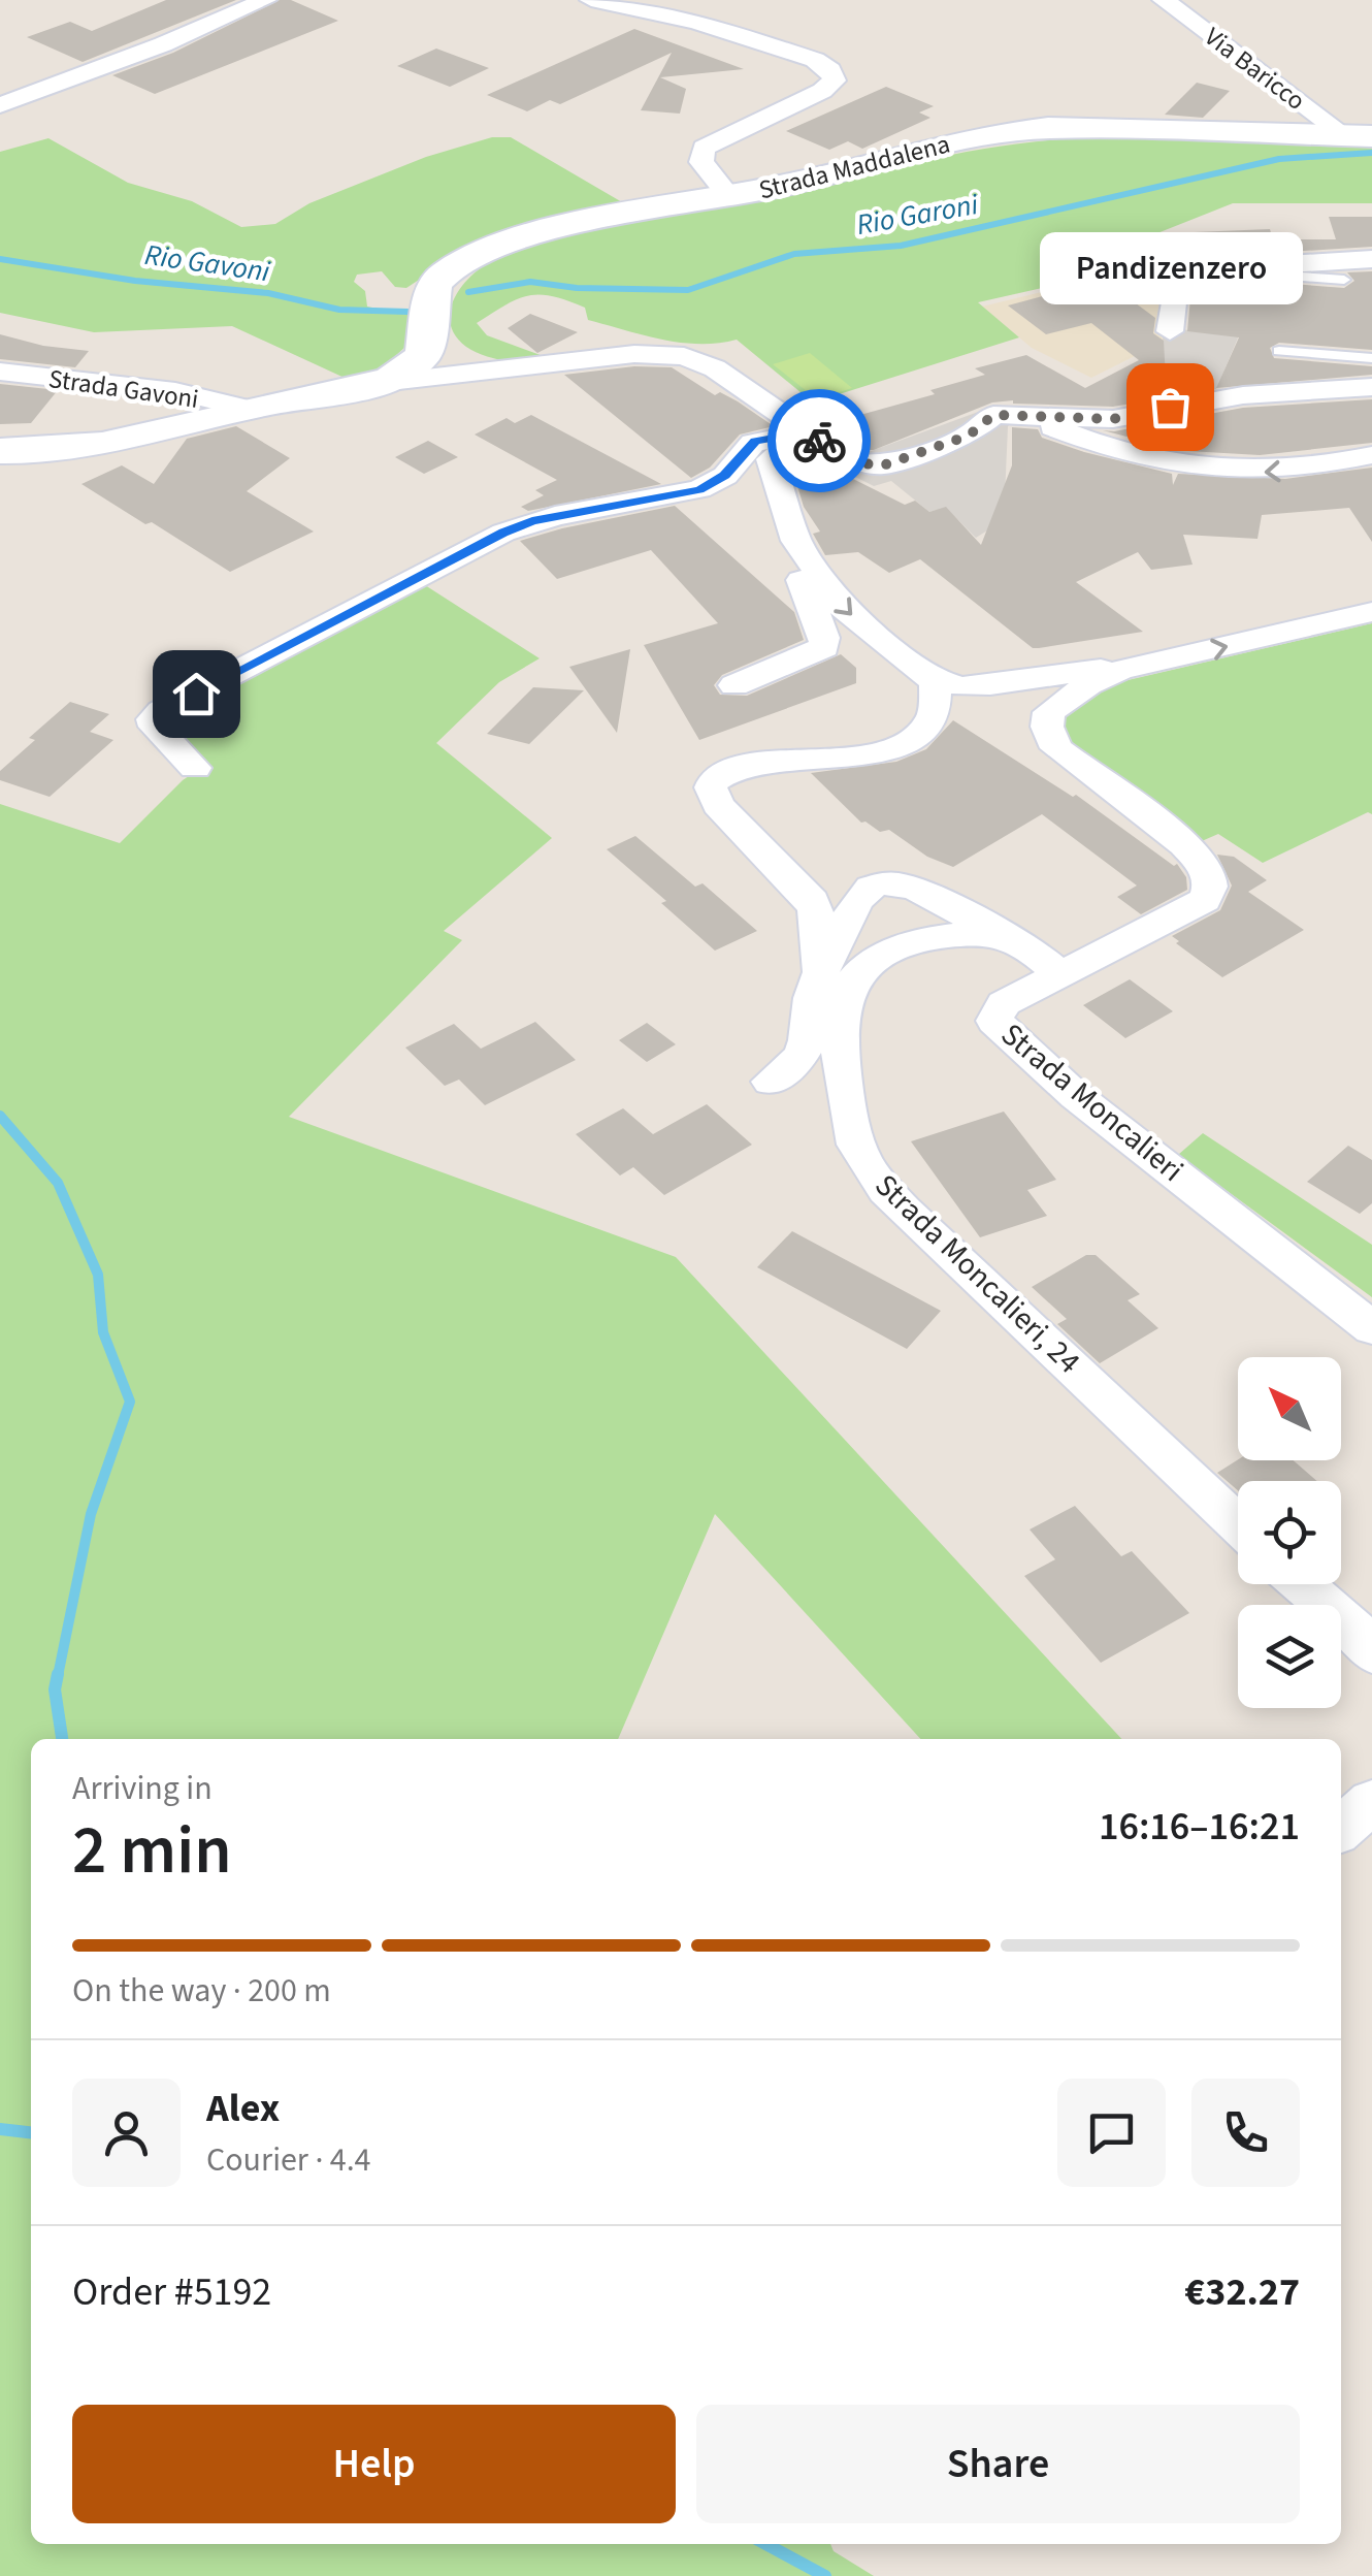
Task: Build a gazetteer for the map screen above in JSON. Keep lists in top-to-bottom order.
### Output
{
  "streets": {
    "street": [
      "Via Baricco",
      "Strada Maddalena",
      "Strada Gavoni",
      "Strada Moncalieri",
      "Strada Moncalieri, 24"
    ]
  },
  "crossings": [
    ["Via Baricco", "Strada Maddalena"]
  ],
  "water": ["Rio Garoni", "Rio Gavoni"],
  "places": ["Pandizenzero"],
  "north": "top left",
  "page": {
    "bubble": "Pandizenzero",
    "heading": ["2 min", "Arriving in", "16:16–16:21"],
    "panel": [
      "Alex",
      "Courier · 4.4",
      "Order #5192",
      "€32.27"
    ],
    "bar": "On the way · 200 m",
    "buttons": ["Help", "Share"]
  }
}
